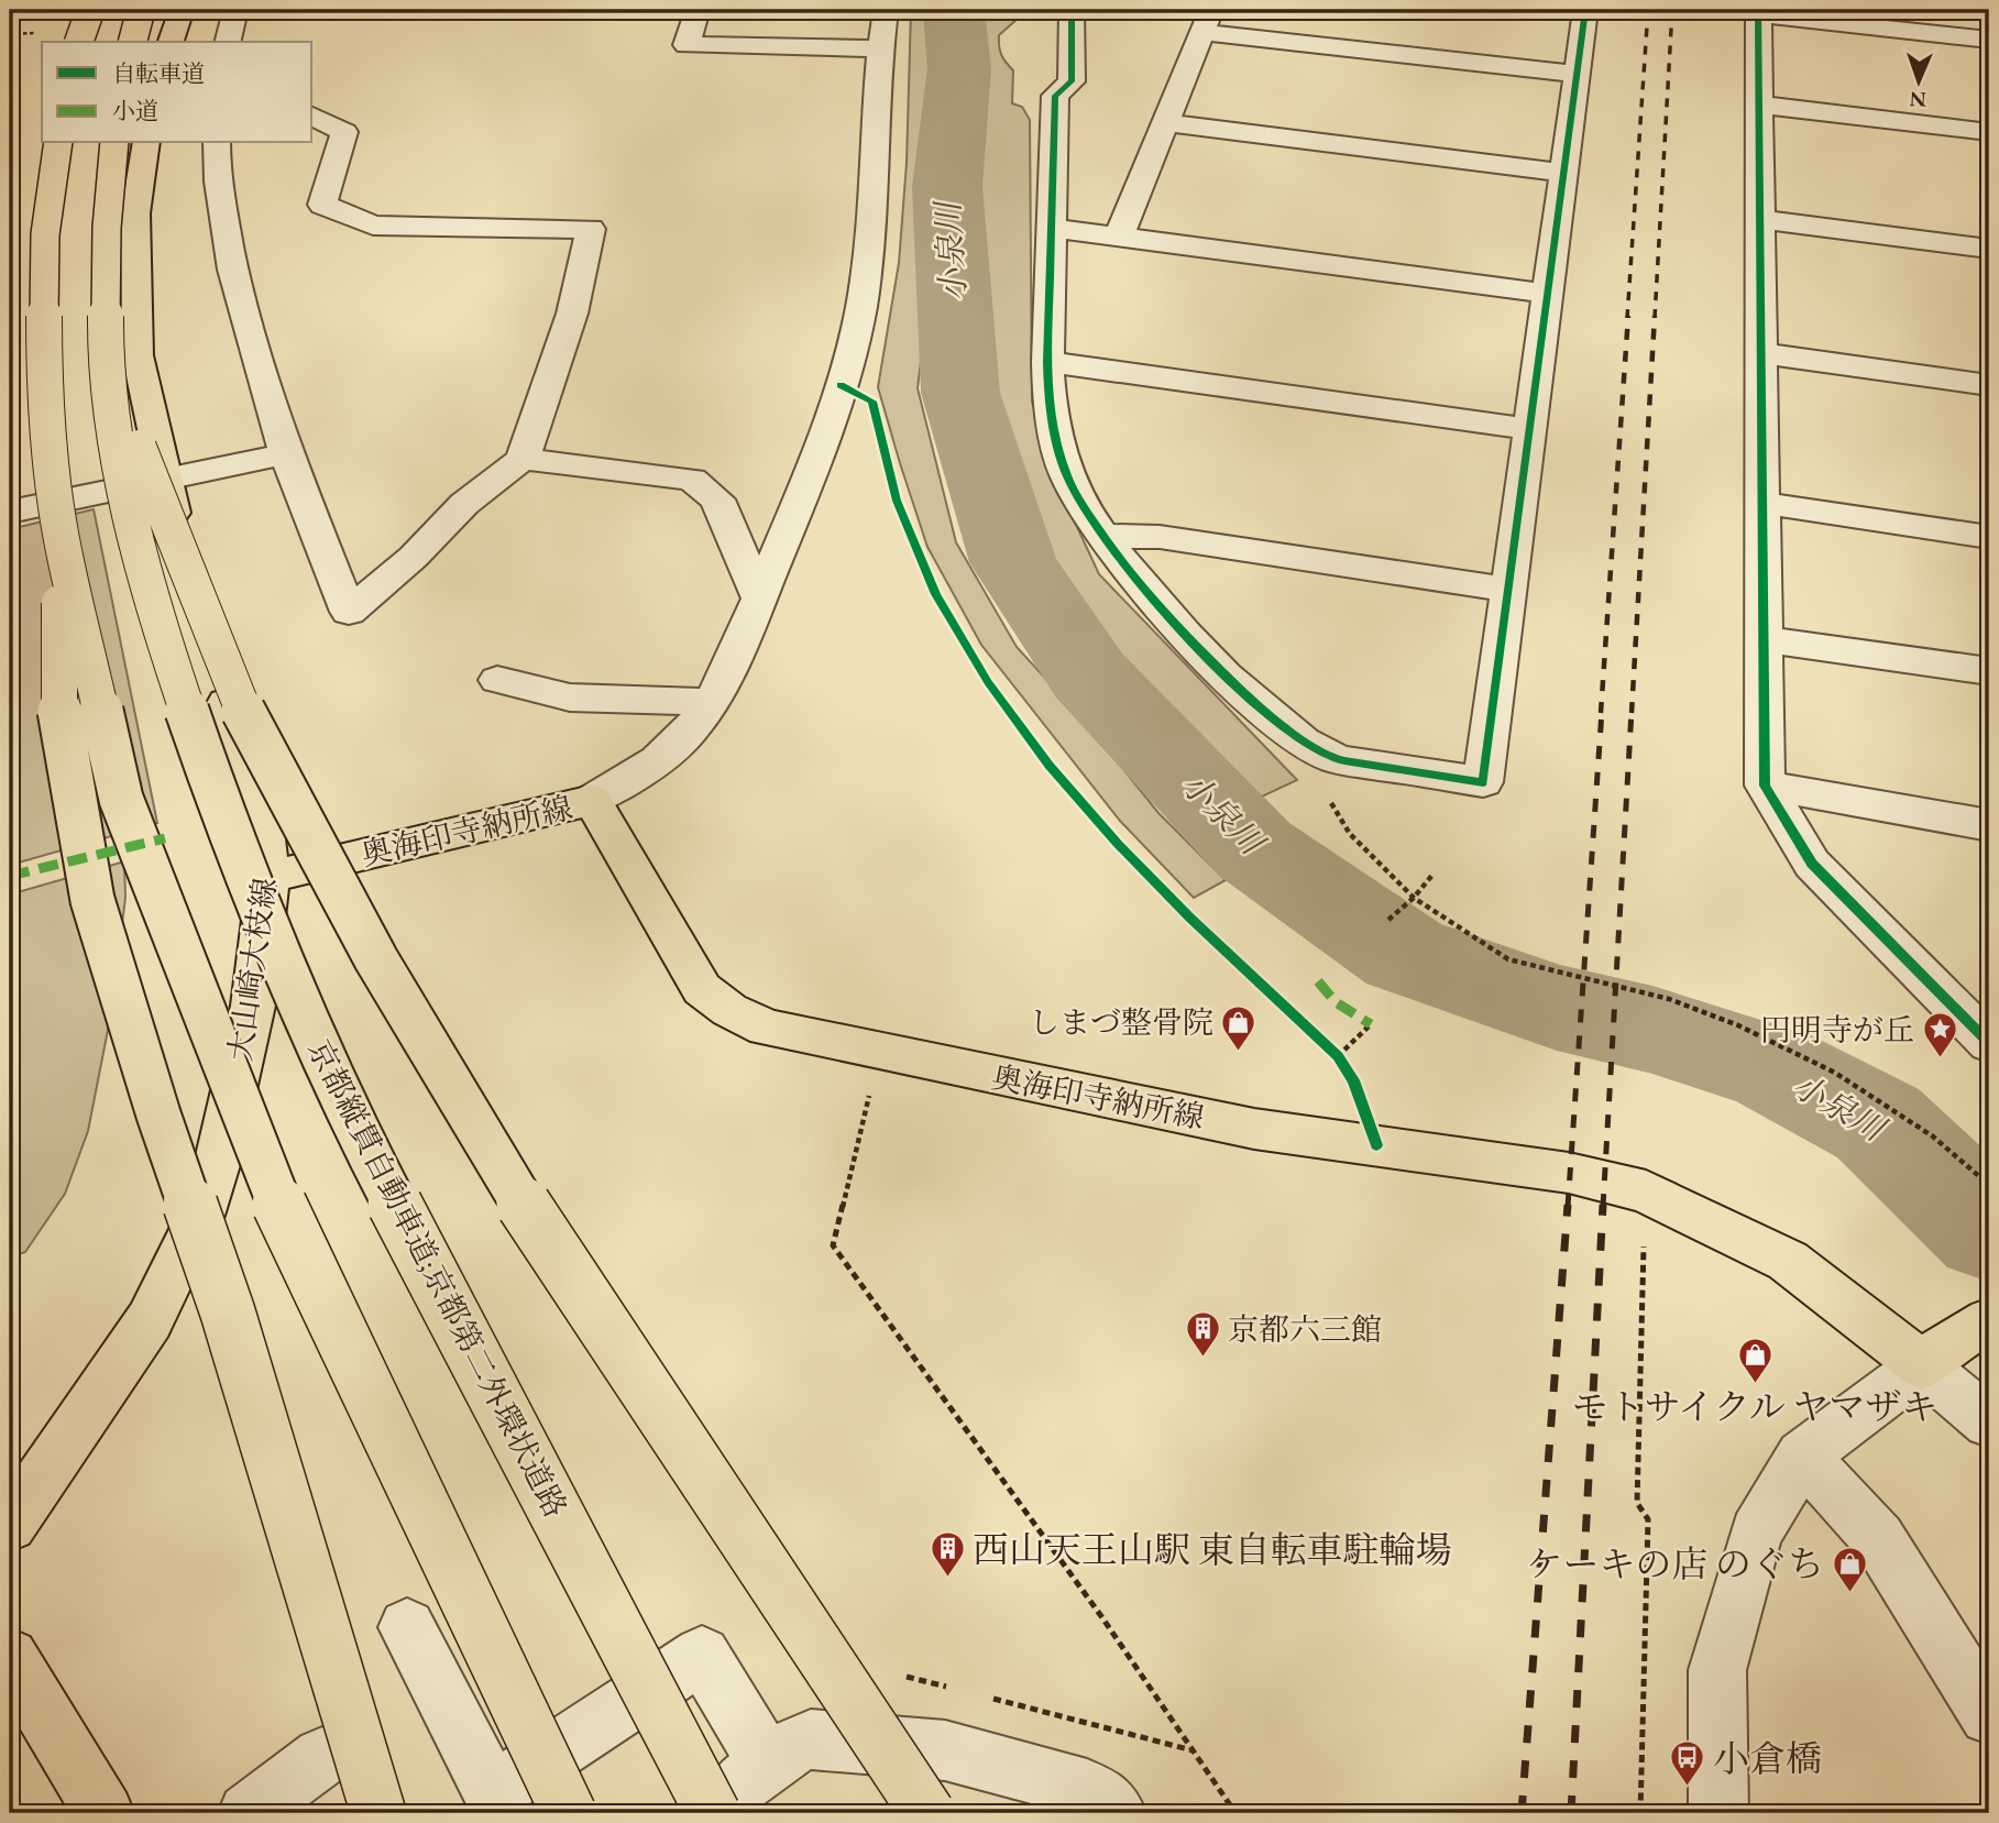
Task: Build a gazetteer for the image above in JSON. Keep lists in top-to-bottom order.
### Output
{
  "streets": {
    "main road": ["奥海印寺納所線", "大山崎大枝線", "京都縦貫自動車道;京都第二外環状道路"]
  },
  "crossings": [
    ["奥海印寺納所線", "大山崎大枝線"]
  ],
  "water": ["小泉川"],
  "places": {
    "shop": ["しまづ整骨院", "モトサイクル ヤマザキ", "ケーキの店 のぐち"],
    "place": ["円明寺が丘"],
    "building": ["京都六三館", "西山天王山駅 東自転車駐輪場"],
    "bus stop": ["小倉橋"]
  },
  "legend": ["自転車道", "小道"],
  "north": "bottom"
}
